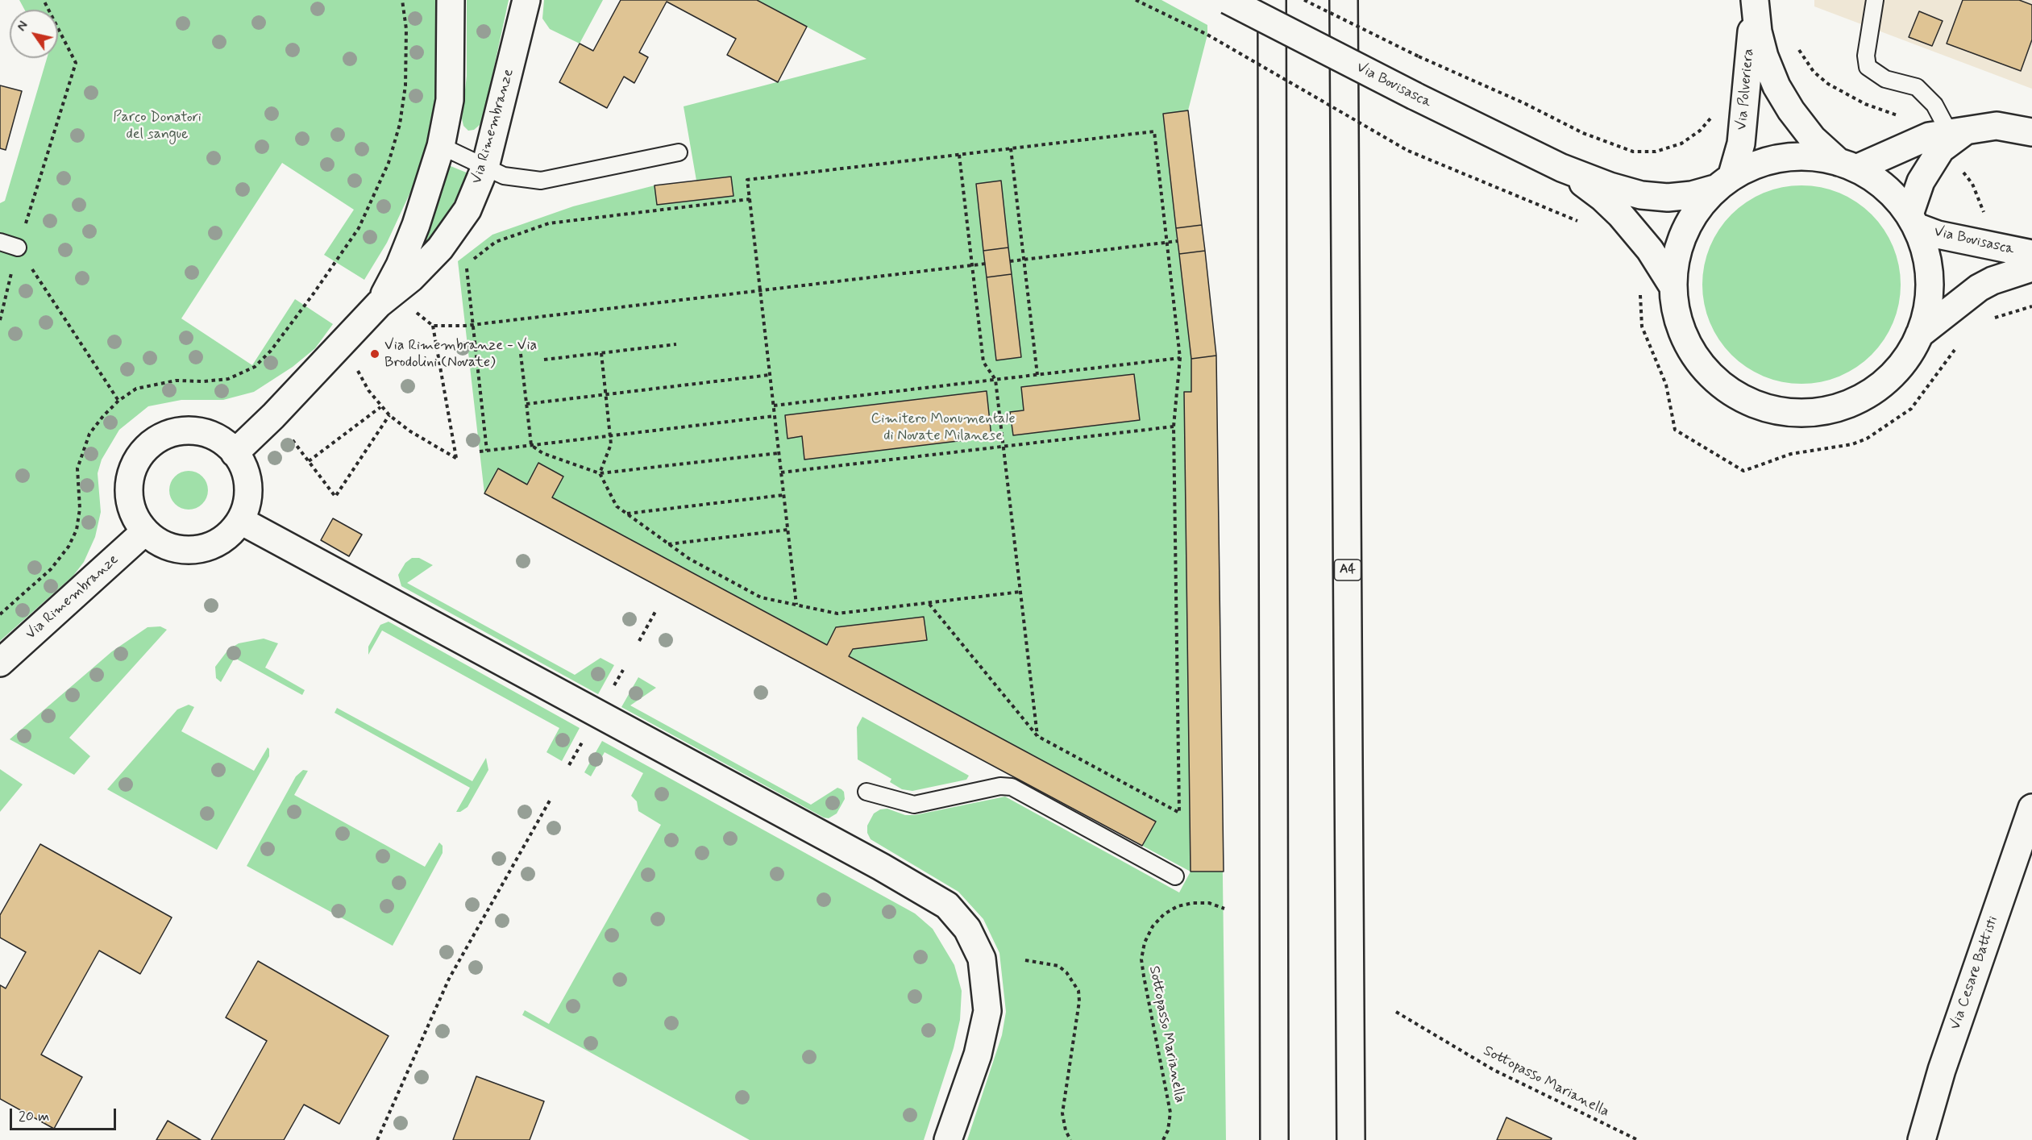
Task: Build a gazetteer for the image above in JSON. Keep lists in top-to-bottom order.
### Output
{
  "streets": {
    "main road": [
      "Via Bovisasca",
      "Via Polveriera",
      "Via Rimembranze",
      "A4",
      "Via Cesare Battisti"
    ],
    "path": ["Sottopasso Marianella"]
  },
  "crossings": [
    ["Via Bovisasca", "Via Polveriera"]
  ],
  "parks": ["Parco Donatori del sangue", "Cimitero Monumentale di Novate Milanese"],
  "places": ["Via Rimembranze - Via Brodolini (Novate)"],
  "scale_bar": "20 m",
  "north": "top left"
}
